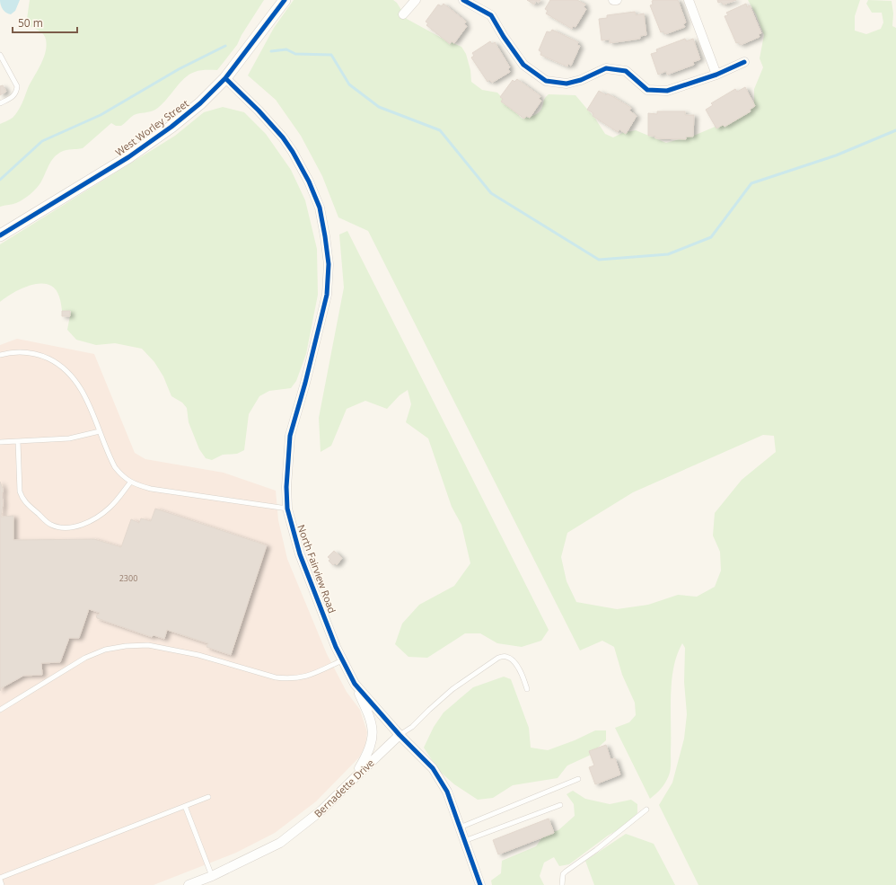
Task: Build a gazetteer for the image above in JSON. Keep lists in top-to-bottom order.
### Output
{
  "streets": {
    "street": ["West Worley Street", "North Fairview Road", "Bernadette Drive"]
  },
  "crossings": [
    ["West Worley Street", "North Fairview Road"],
    ["North Fairview Road", "Bernadette Drive"]
  ],
  "house_numbers": ["2300"],
  "scale_bar": "50 m"
}
